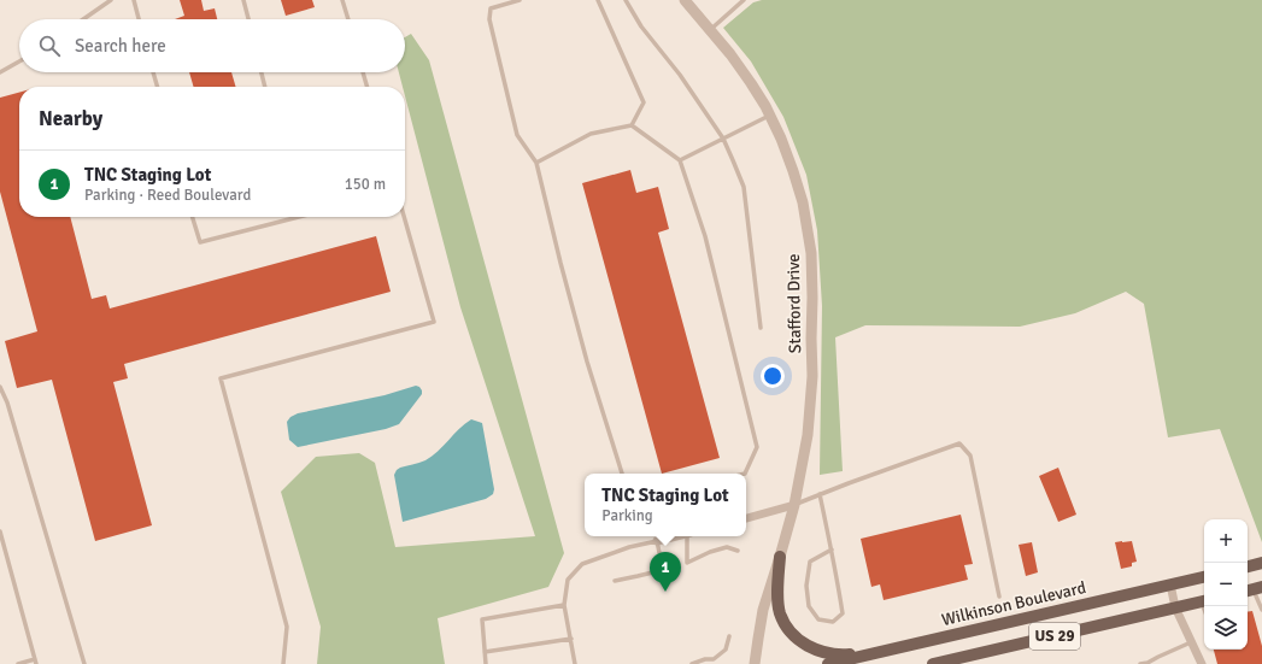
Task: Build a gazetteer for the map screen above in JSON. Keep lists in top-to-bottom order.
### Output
{
  "streets": {
    "main road": ["Wilkinson Boulevard", "US 29"],
    "street": ["Stafford Drive"]
  },
  "page": {
    "search": "Search here",
    "heading": "Nearby",
    "list": [
      {
        "mark": "1",
        "name": "TNC Staging Lot",
        "note": "Parking · Reed Boulevard",
        "value": "150 m"
      }
    ],
    "popup": ["TNC Staging Lot", "Parking"],
    "map_buttons": ["+", "−"],
    "pins": "1"
  }
}
